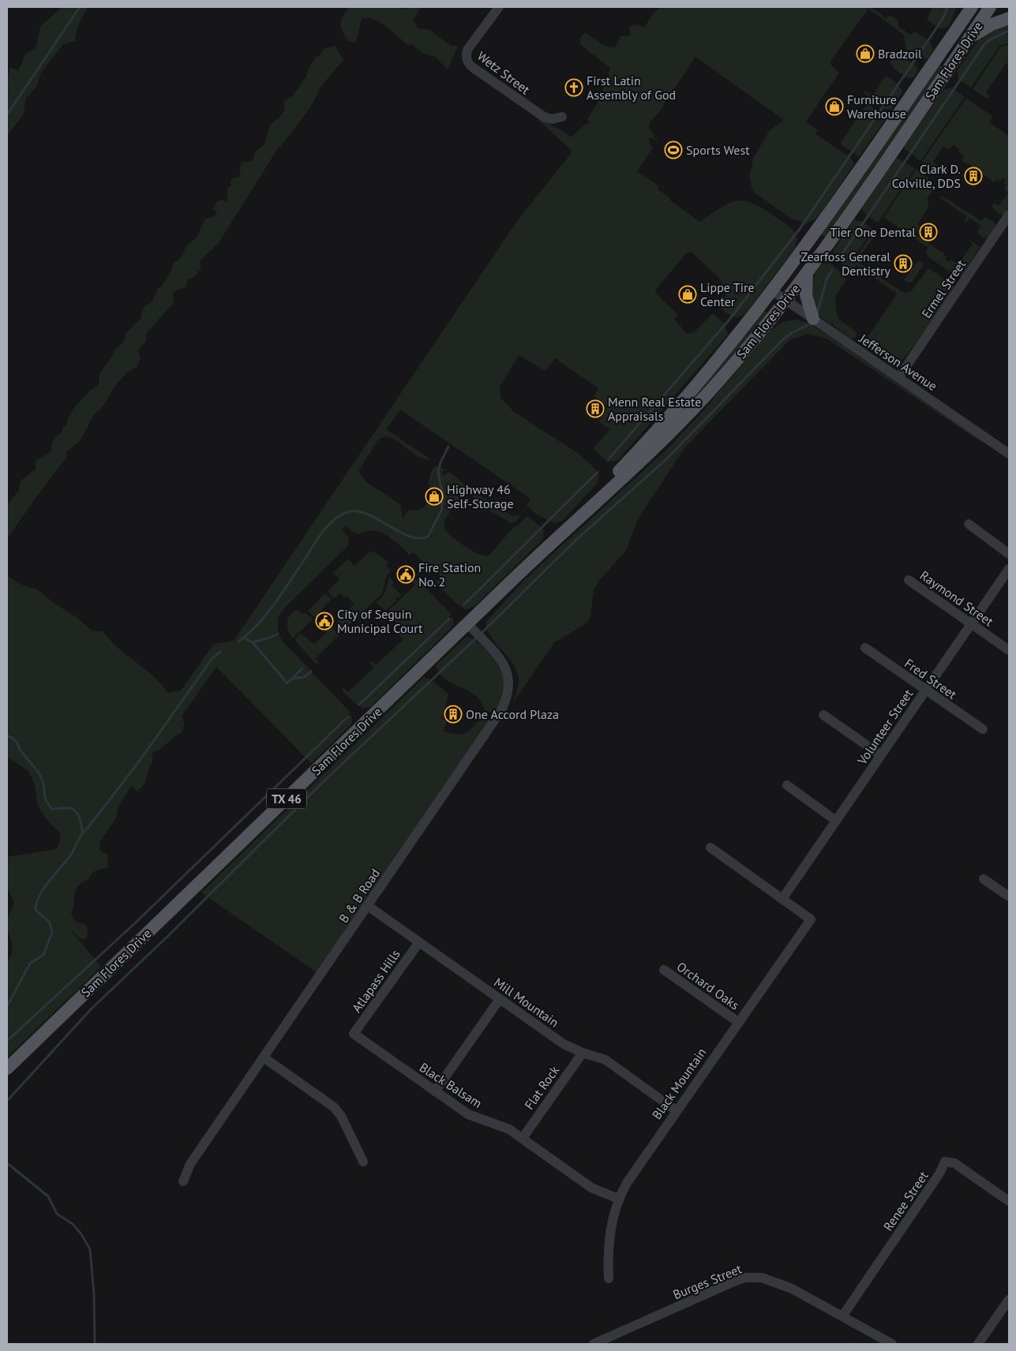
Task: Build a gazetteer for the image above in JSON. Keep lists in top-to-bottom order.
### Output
{
  "streets": {
    "main road": ["Sam Flores Drive", "TX 46"],
    "street": [
      "Wetz Street",
      "Ermel Street",
      "Jefferson Avenue",
      "Raymond Street",
      "Fred Street",
      "Volunteer Street",
      "B & B Road",
      "Atlapass Hills",
      "Orchard Oaks",
      "Mill Mountain",
      "Black Mountain",
      "Black Balsam",
      "Flat Rock",
      "Renee Street",
      "Burges Street"
    ]
  },
  "crossings": [
    ["Sam Flores Drive", "Jefferson Avenue"],
    ["Sam Flores Drive", "B & B Road"],
    ["Ermel Street", "Jefferson Avenue"],
    ["Raymond Street", "Volunteer Street"],
    ["Fred Street", "Volunteer Street"],
    ["Volunteer Street", "Black Mountain"],
    ["B & B Road", "Mill Mountain"],
    ["Atlapass Hills", "Mill Mountain"],
    ["Atlapass Hills", "Black Balsam"],
    ["Orchard Oaks", "Black Mountain"],
    ["Mill Mountain", "Black Mountain"],
    ["Mill Mountain", "Flat Rock"],
    ["Black Mountain", "Black Balsam"],
    ["Black Balsam", "Flat Rock"],
    ["Renee Street", "Burges Street"]
  ],
  "places": {
    "shop": [
      "Bradzoil",
      "Furniture Warehouse",
      "Lippe Tire Center",
      "Highway 46 Self-Storage"
    ],
    "church": ["First Latin Assembly of God"],
    "sports": ["Sports West"],
    "building": [
      "Clark D. Colville, DDS",
      "Tier One Dental",
      "Zearfoss General Dentistry",
      "Menn Real Estate Appraisals",
      "One Accord Plaza"
    ],
    "public building": ["Fire Station No. 2", "City of Seguin Municipal Court"]
  }
}
